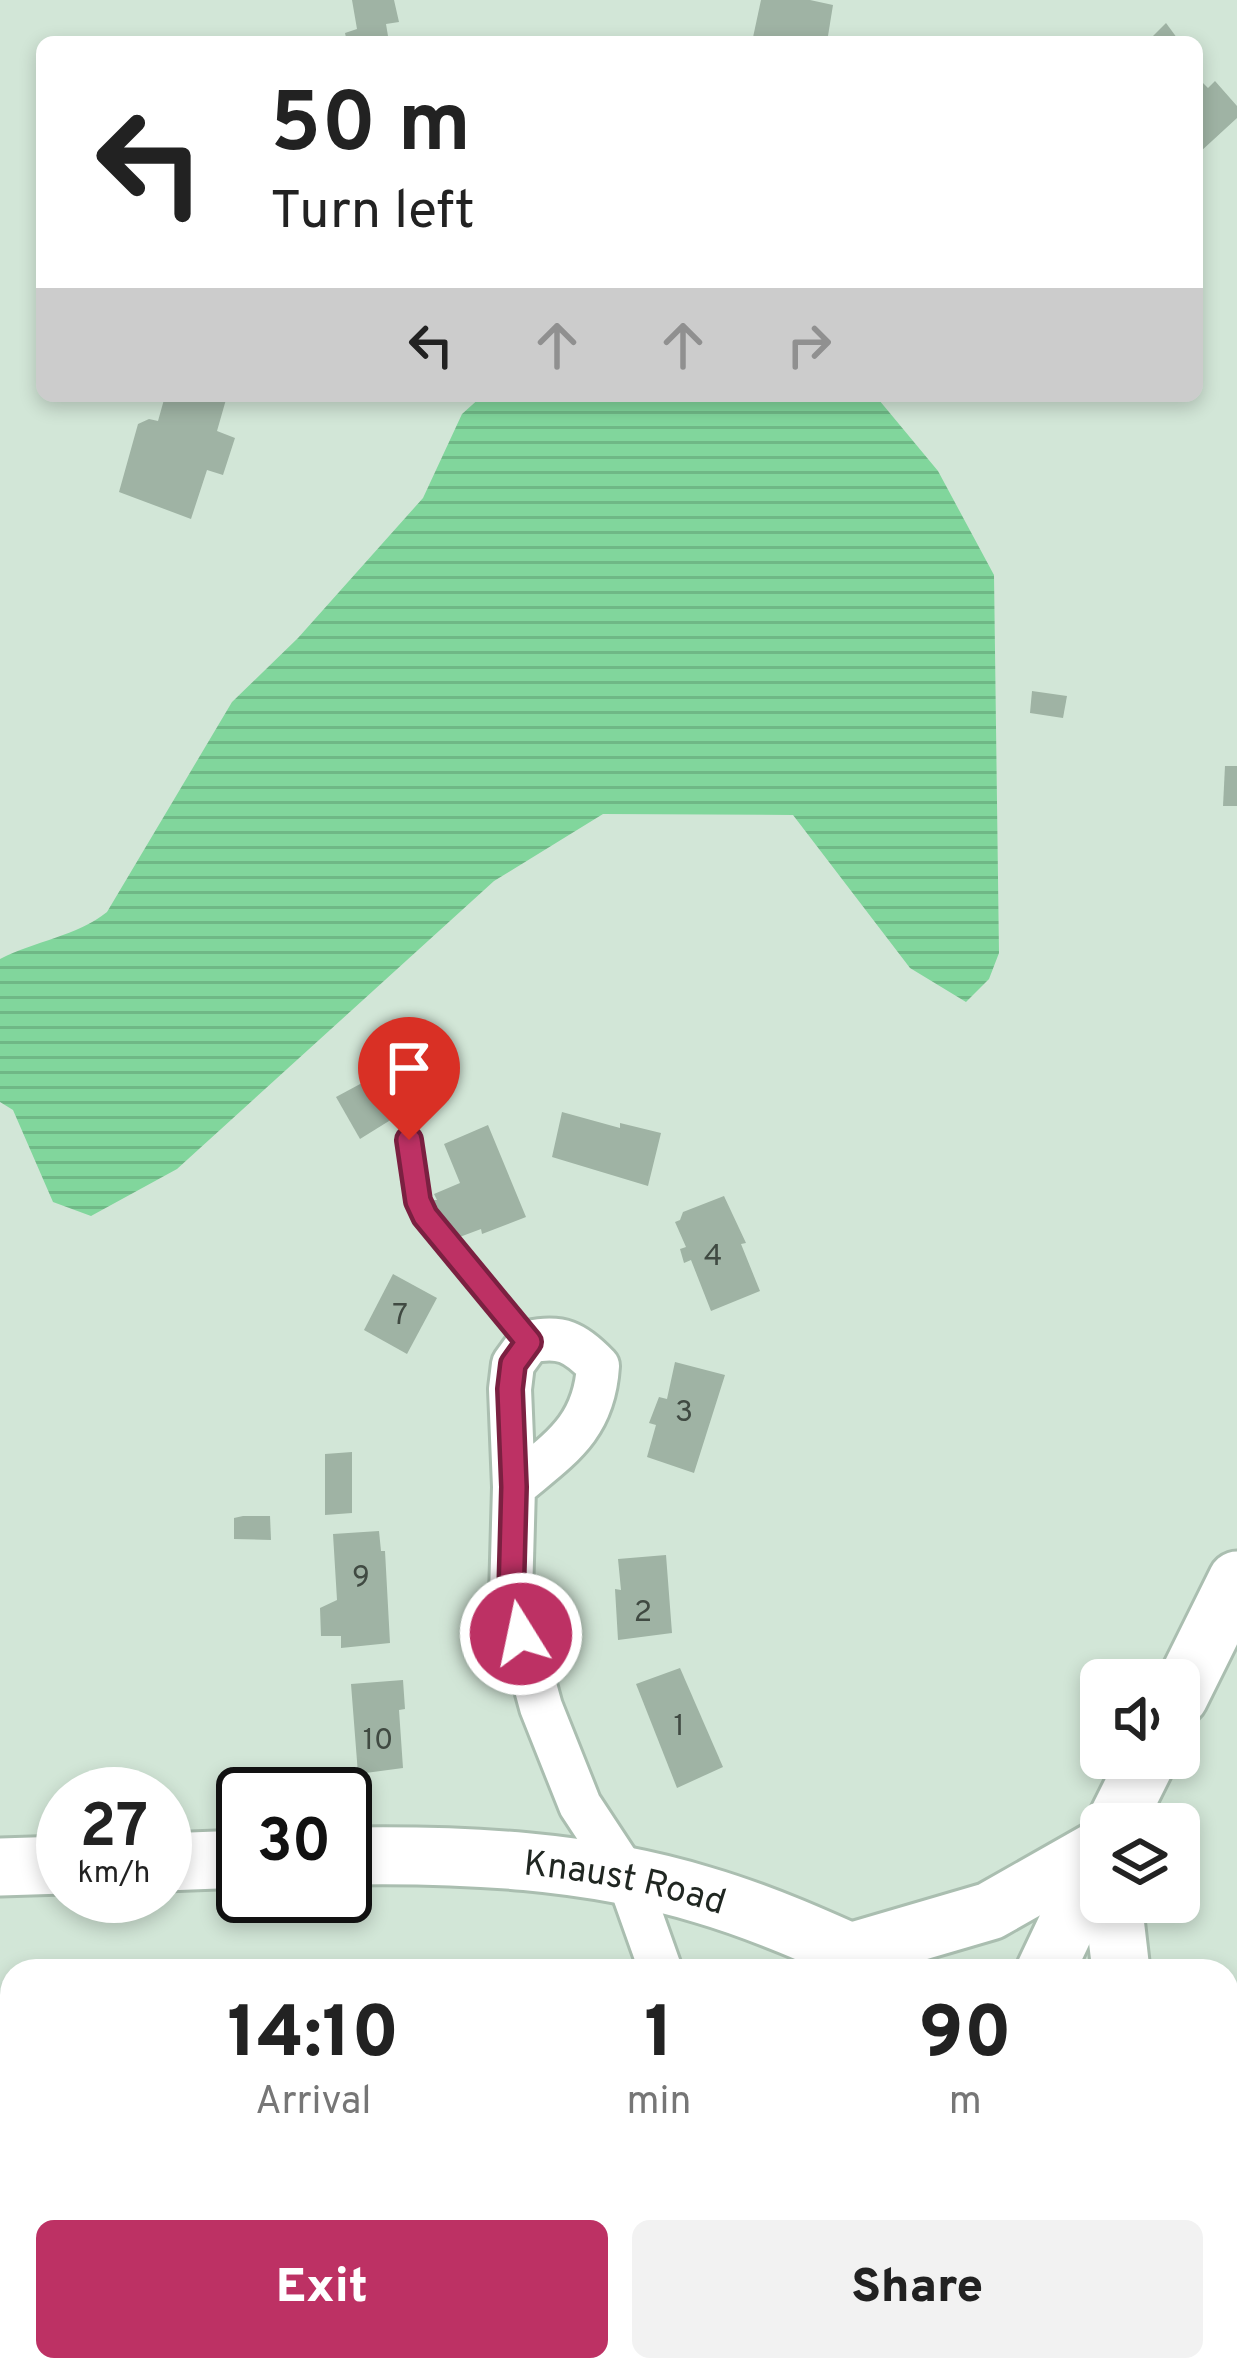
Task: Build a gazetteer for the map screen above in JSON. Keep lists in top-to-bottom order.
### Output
{
  "streets": {
    "main road": ["Knaust Road"]
  },
  "house_numbers": [
    "4",
    "7",
    "3",
    "9",
    "2",
    "1",
    "10"
  ],
  "page": {
    "turn": ["50 m", "Turn left"],
    "speed": "27 km/h",
    "limit": "30",
    "eta": [
      "14:10",
      "Arrival",
      "1",
      "min",
      "90",
      "m"
    ],
    "buttons": ["Exit", "Share"]
  }
}
